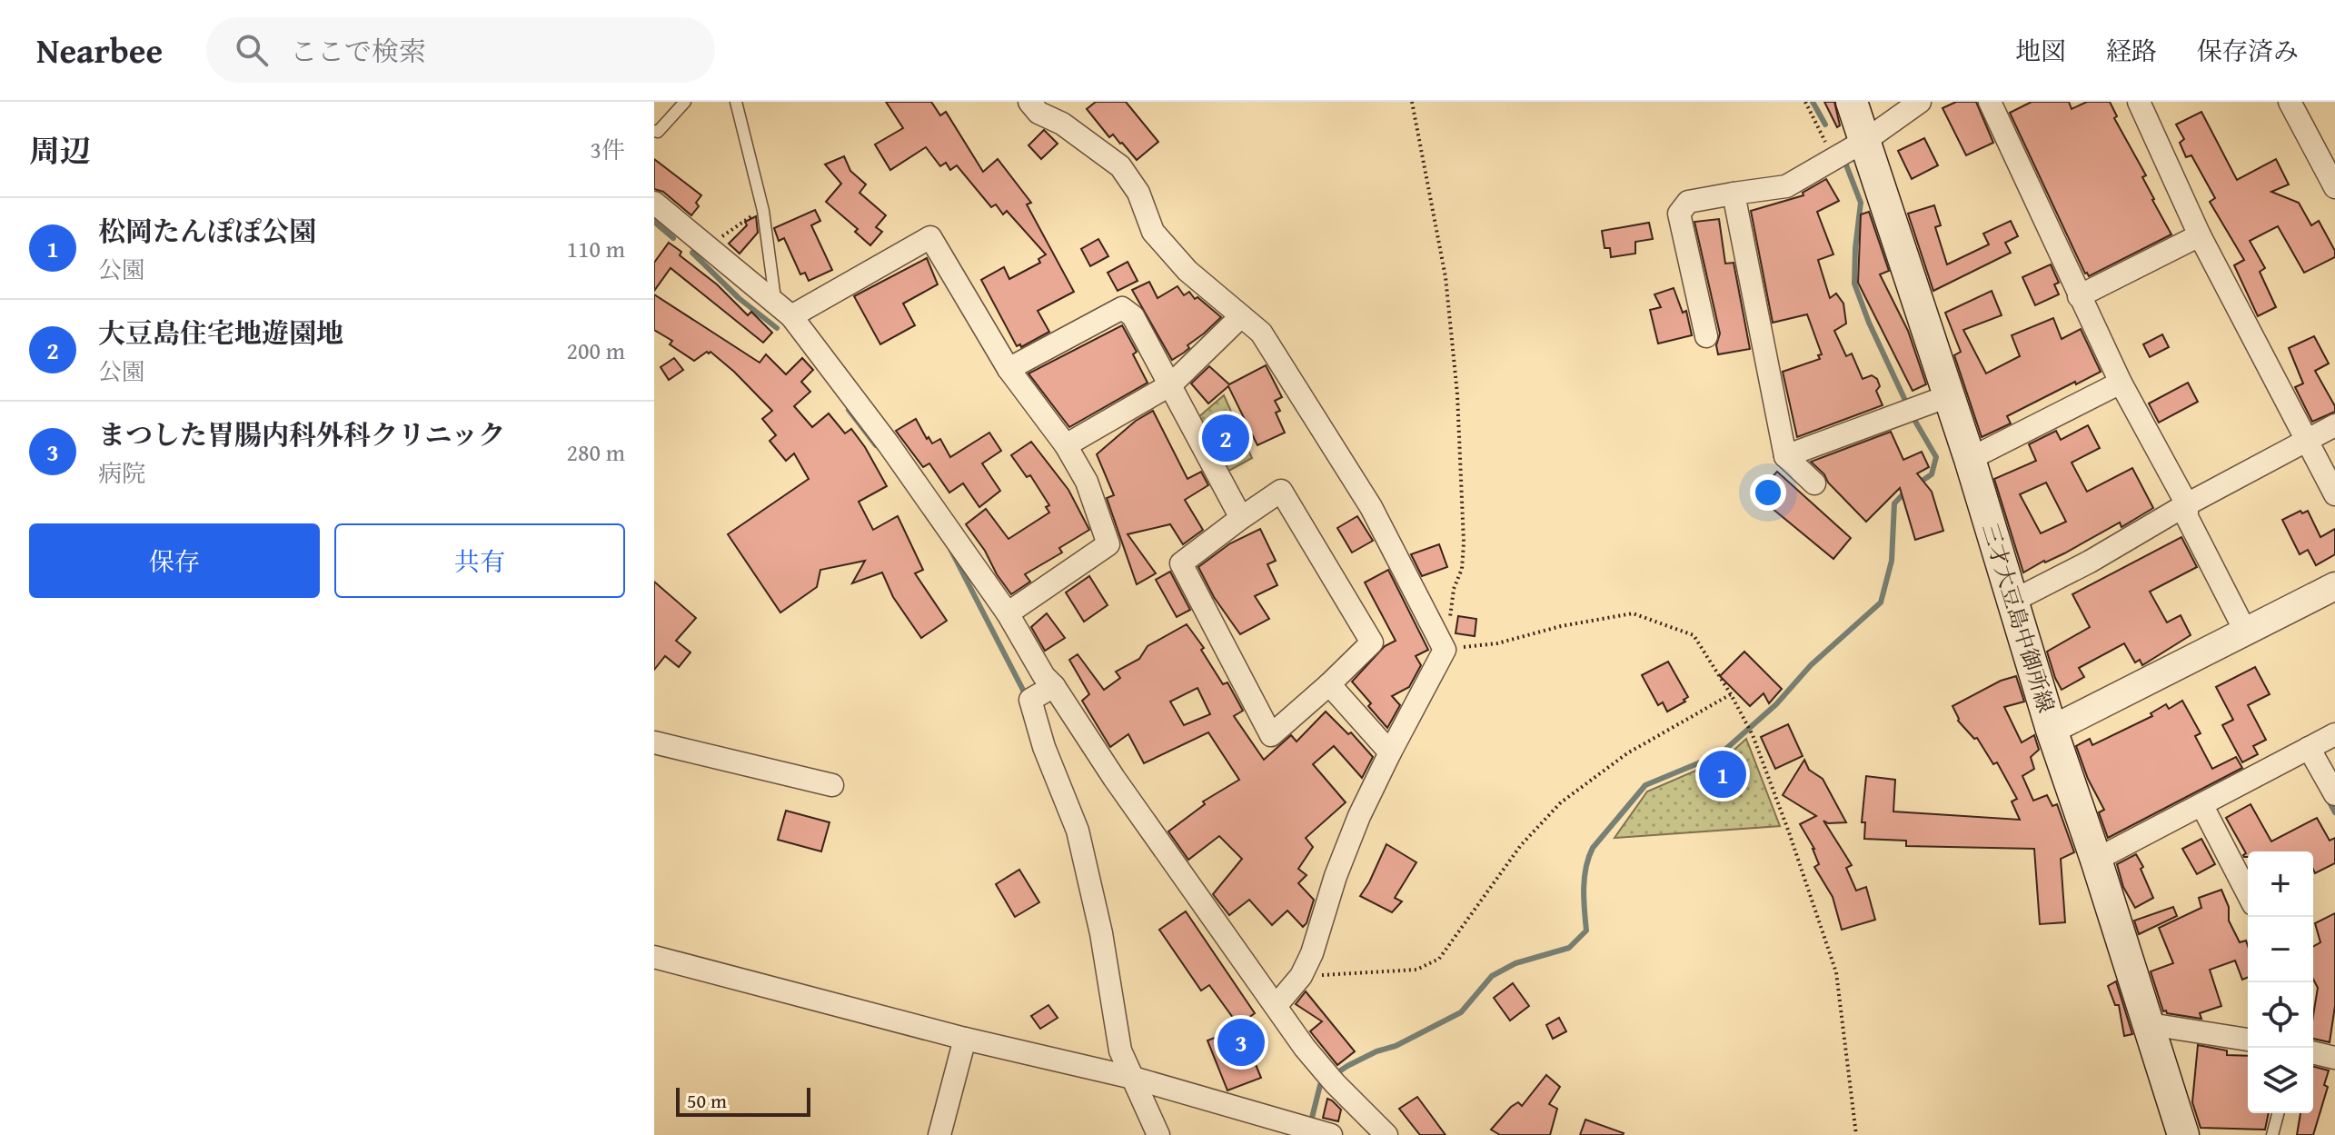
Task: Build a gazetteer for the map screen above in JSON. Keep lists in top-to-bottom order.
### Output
{
  "streets": {
    "main road": ["三才大豆島中御所線"]
  },
  "scale_bar": "50 m",
  "page": {
    "header": "Nearbee",
    "search": "ここで検索",
    "nav": ["地図", "経路", "保存済み"],
    "heading": ["周辺", "3件"],
    "list": [
      {
        "mark": "1",
        "name": "松岡たんぽぽ公園",
        "note": "公園",
        "value": "110 m"
      },
      {
        "mark": "2",
        "name": "大豆島住宅地遊園地",
        "note": "公園",
        "value": "200 m"
      },
      {
        "mark": "3",
        "name": "まつした胃腸内科外科クリニック",
        "note": "病院",
        "value": "280 m"
      }
    ],
    "pins": ["2", "1", "3"],
    "buttons": ["保存", "共有"],
    "map_buttons": ["+", "−"],
    "scale": "50 m"
  }
}
